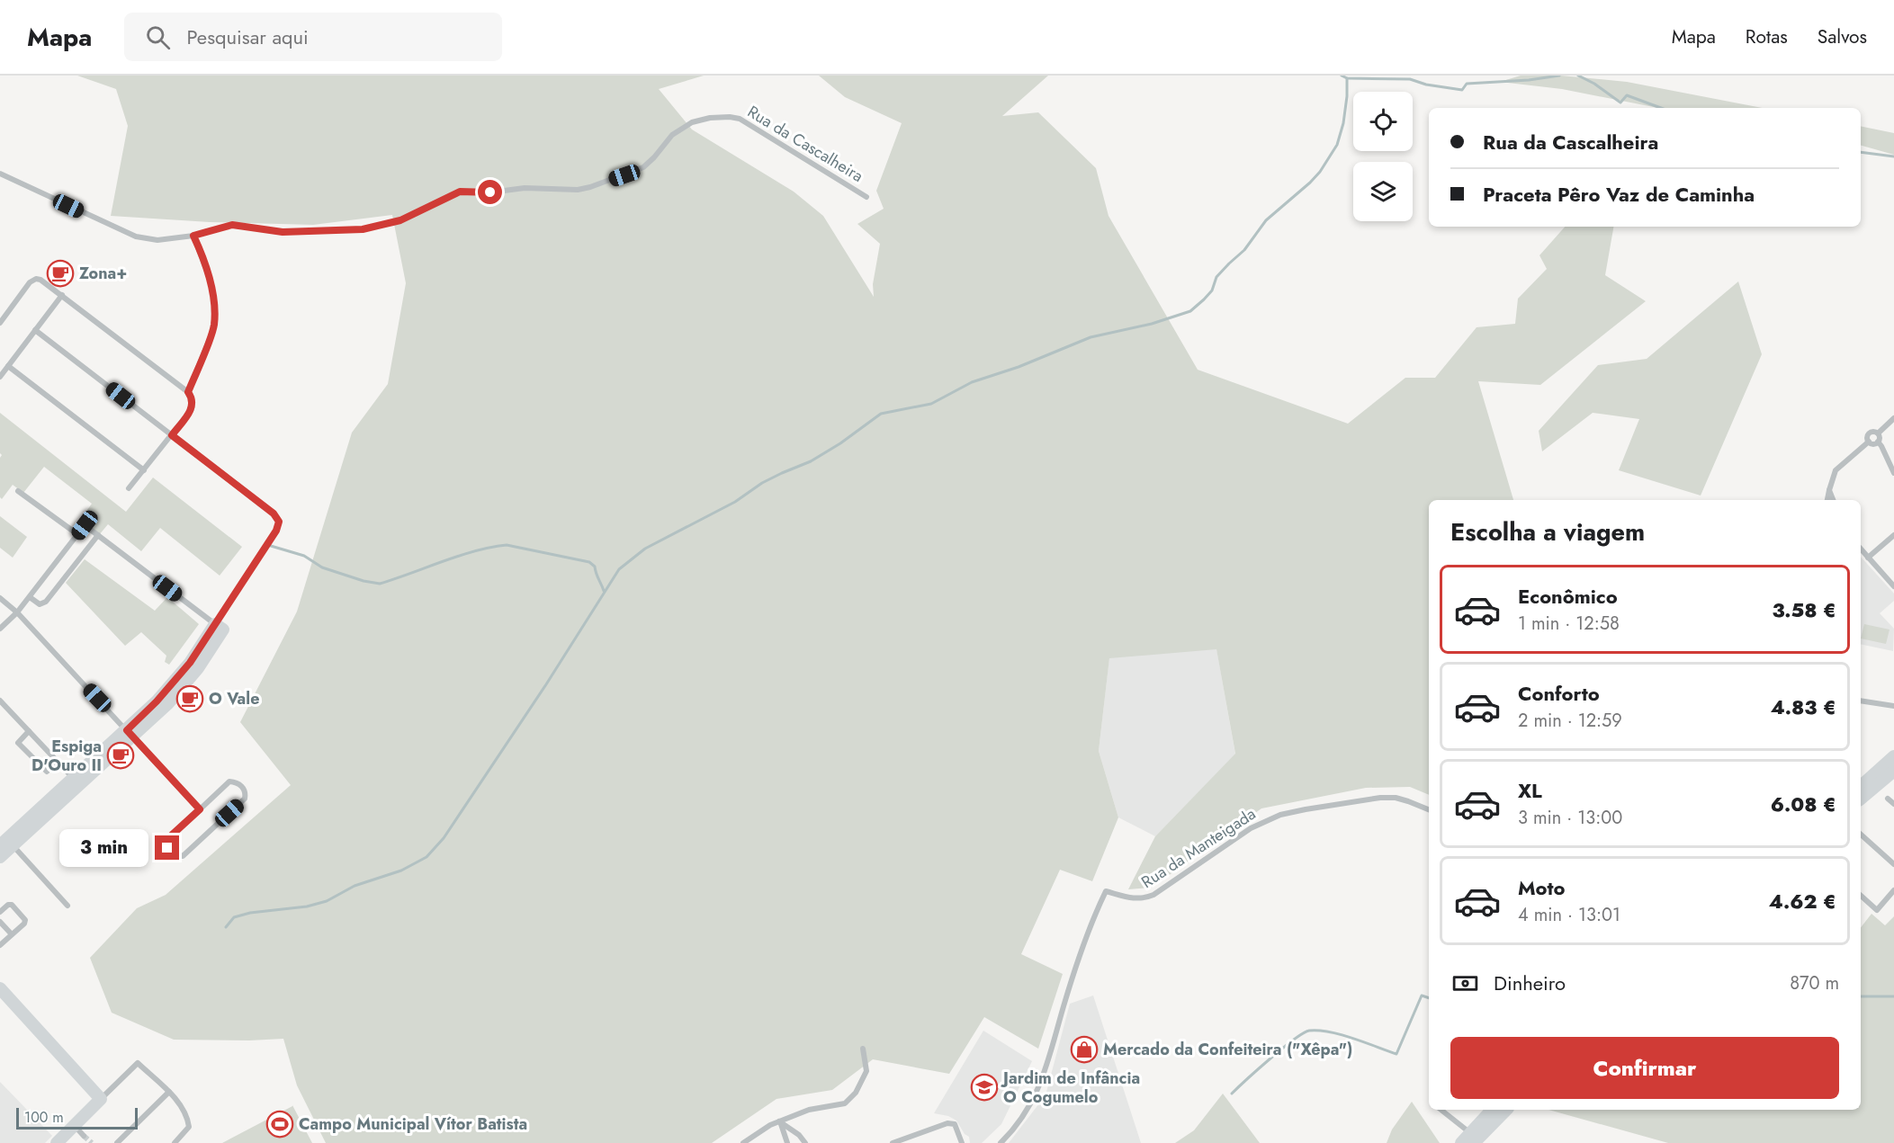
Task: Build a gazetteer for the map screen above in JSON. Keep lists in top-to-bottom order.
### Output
{
  "streets": {
    "street": ["Rua da Cascalheira", "Rua da Manteigada"]
  },
  "places": {
    "cafe": ["Zona+", "O Vale", "Espiga D'Ouro II"],
    "shop": ["Mercado da Confeiteira (\"Xêpa\")"],
    "school or university": ["Jardim de Infância O Cogumelo"],
    "sports": ["Campo Municipal Vítor Batista"]
  },
  "scale_bar": "100 m",
  "page": {
    "header": "Mapa",
    "search": "Pesquisar aqui",
    "nav": ["Mapa", "Rotas", "Salvos"],
    "banner": ["Rua da Cascalheira", "Praceta Pêro Vaz de Caminha"],
    "heading": "Escolha a viagem",
    "list": [
      {
        "name": "Econômico",
        "note": "1 min · 12:58",
        "value": "3.58 €"
      },
      {
        "name": "Conforto",
        "note": "2 min · 12:59",
        "value": "4.83 €"
      },
      {
        "name": "XL",
        "note": "3 min · 13:00",
        "value": "6.08 €"
      },
      {
        "name": "Moto",
        "note": "4 min · 13:01",
        "value": "4.62 €"
      }
    ],
    "bubble": "3 min",
    "pay": ["Dinheiro", "870 m"],
    "buttons": "Confirmar",
    "scale": "100 m"
  }
}
